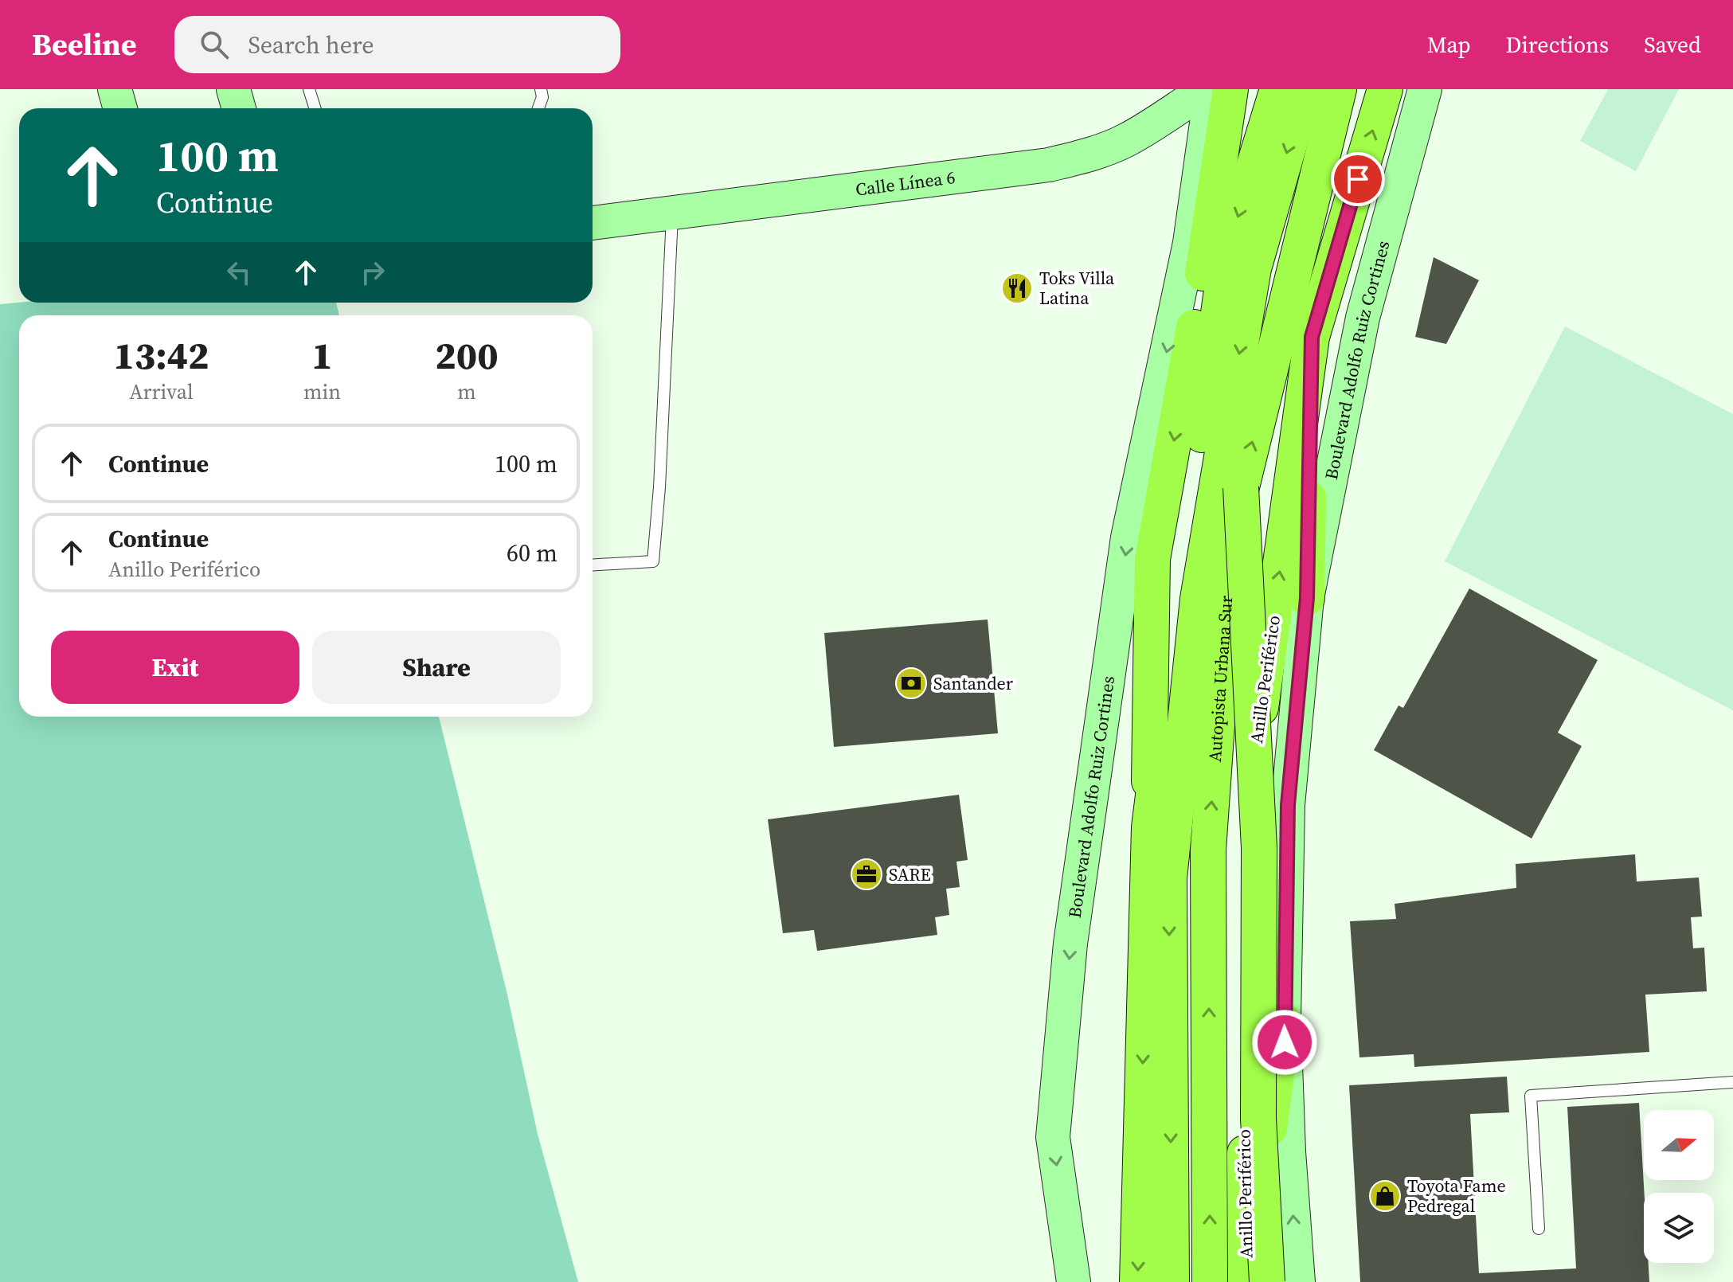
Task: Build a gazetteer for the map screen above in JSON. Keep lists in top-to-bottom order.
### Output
{
  "streets": {
    "highway": ["Autopista Urbana Sur", "Anillo Periférico"],
    "main road": ["Calle Línea 6", "Boulevard Adolfo Ruiz Cortines"]
  },
  "crossings": [
    ["Calle Línea 6", "Boulevard Adolfo Ruiz Cortines"]
  ],
  "places": {
    "restaurant": ["Toks Villa Latina"],
    "bank": ["Santander"],
    "office": ["SARE"],
    "shop": ["Toyota Fame Pedregal"]
  },
  "north": "right",
  "page": {
    "header": "Beeline",
    "search": "Search here",
    "nav": ["Map", "Directions", "Saved"],
    "turn": ["100 m", "Continue"],
    "eta": [
      "13:42",
      "Arrival",
      "1",
      "min",
      "200",
      "m"
    ],
    "list": [
      {
        "name": "Continue",
        "value": "100 m"
      },
      {
        "name": "Continue",
        "note": "Anillo Periférico",
        "value": "60 m"
      }
    ],
    "buttons": ["Exit", "Share"]
  }
}
